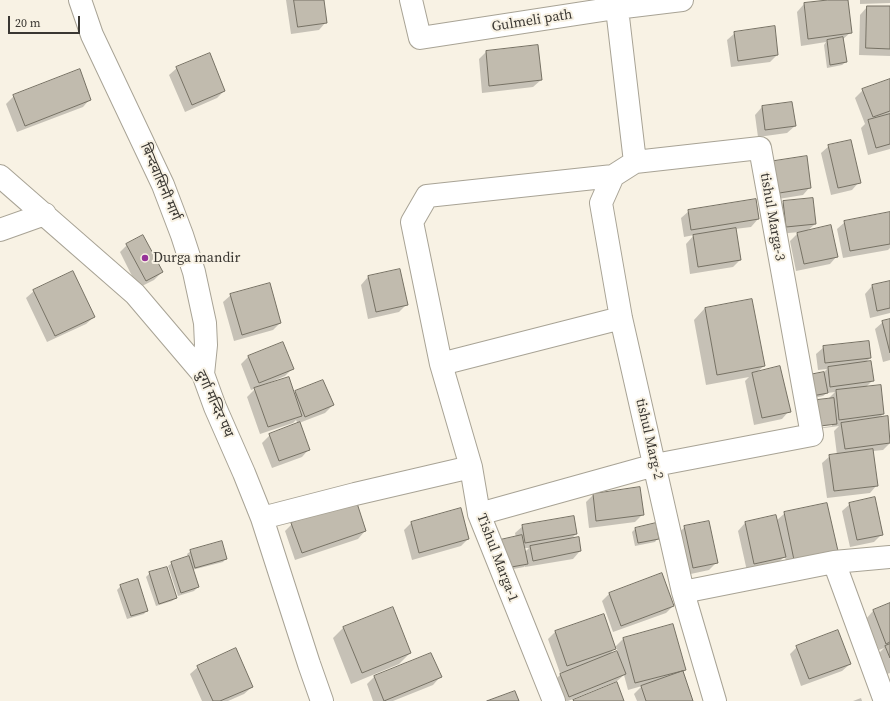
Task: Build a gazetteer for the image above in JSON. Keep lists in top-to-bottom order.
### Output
{
  "streets": {
    "street": [
      "Gulmeli path",
      "बिन्दवासिनी मार्ग",
      "tishul Marga-3",
      "दुर्गा मन्दिर पथ",
      "tishul Marg-2",
      "Tishul Marga-1"
    ]
  },
  "crossings": [
    ["बिन्दवासिनी मार्ग", "दुर्गा मन्दिर पथ"],
    ["tishul Marga-3", "tishul Marg-2"],
    ["tishul Marga-3", "Tishul Marga-1"],
    ["tishul Marg-2", "Tishul Marga-1"]
  ],
  "places": ["Durga mandir"],
  "scale_bar": "20 m"
}
